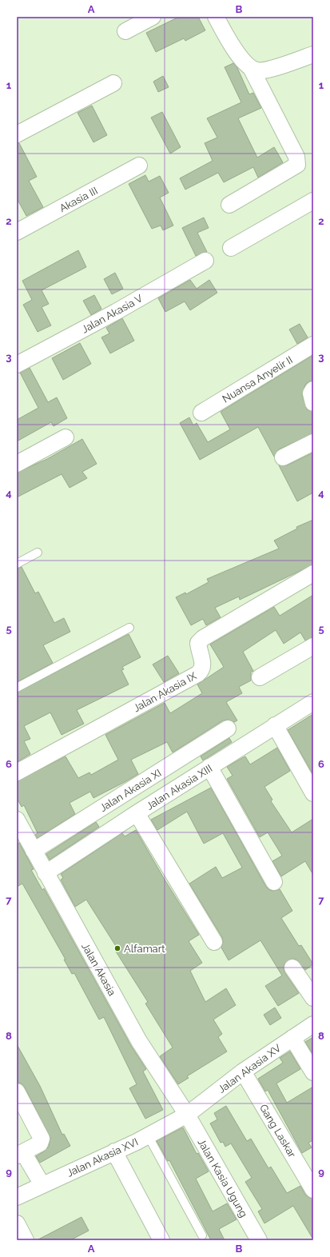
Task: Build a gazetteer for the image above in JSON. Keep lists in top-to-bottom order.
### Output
{
  "streets": {
    "street": [
      "Akasia III",
      "Jalan Akasia V",
      "Nuansa Anyelir II",
      "Jalan Akasia IX",
      "Jalan Akasia XIII",
      "Jalan Akasia XI",
      "Jalan Akasia",
      "Jalan Akasia XV",
      "Gang Laskar",
      "Jalan Akasia XVI",
      "Jalan Kasia Ugung"
    ]
  },
  "crossings": [
    ["Jalan Akasia XIII", "Jalan Akasia"],
    ["Jalan Akasia XI", "Jalan Akasia"],
    ["Jalan Akasia", "Jalan Akasia XV"],
    ["Jalan Akasia", "Jalan Akasia XVI"],
    ["Jalan Akasia", "Jalan Kasia Ugung"],
    ["Jalan Akasia XV", "Gang Laskar"],
    ["Jalan Akasia XV", "Jalan Akasia XVI"],
    ["Jalan Akasia XV", "Jalan Kasia Ugung"],
    ["Jalan Akasia XVI", "Jalan Kasia Ugung"]
  ],
  "places": ["Alfamart"],
  "grid": {
    "columns": ["A", "B"],
    "rows": [
      "1",
      "2",
      "3",
      "4",
      "5",
      "6",
      "7",
      "8",
      "9"
    ]
  }
}
